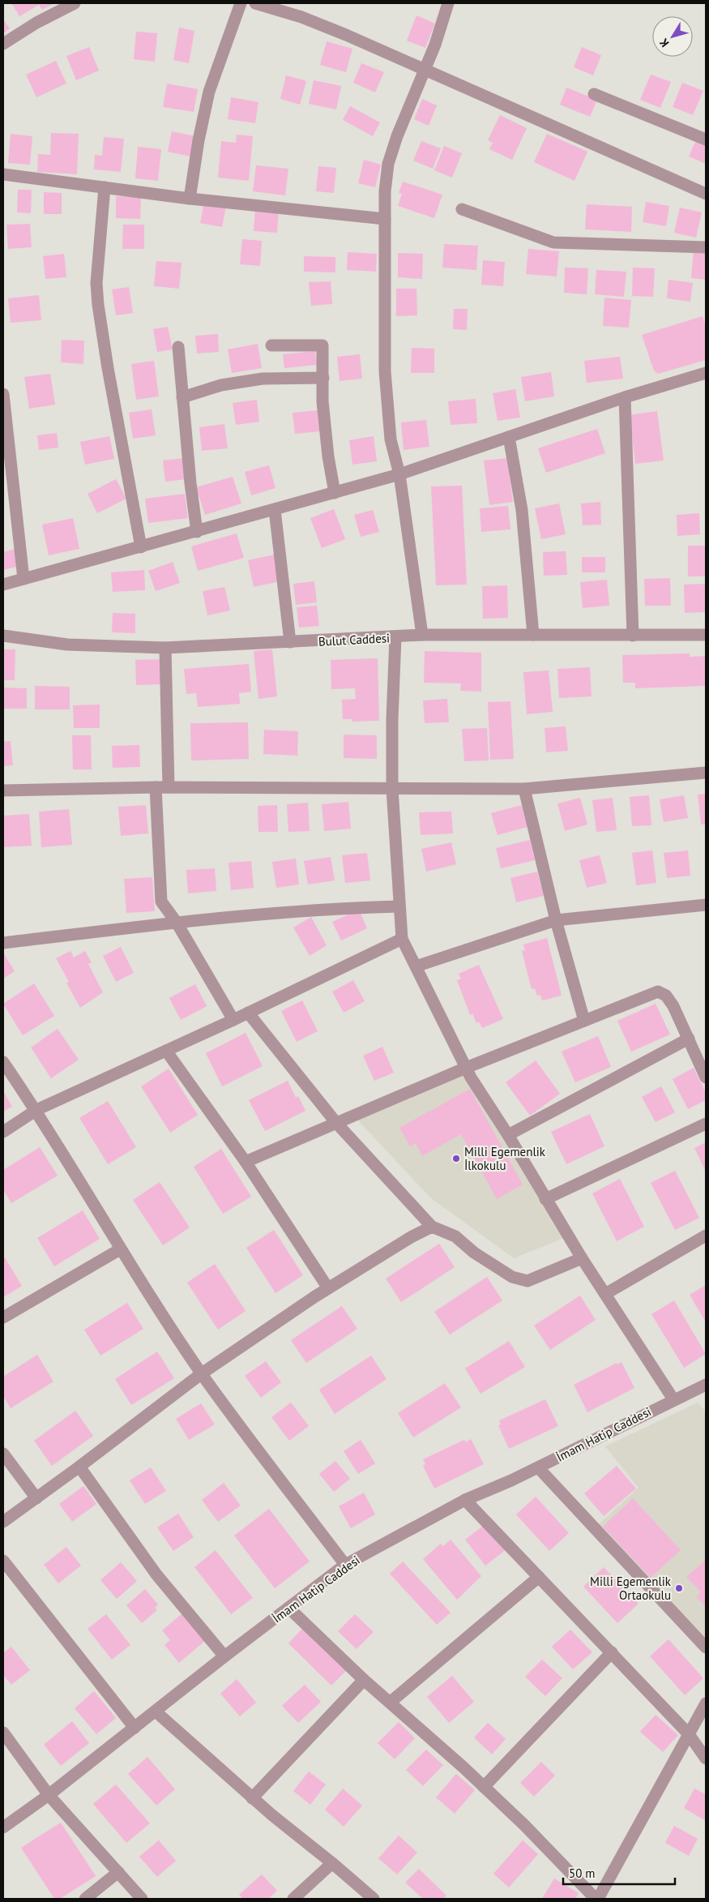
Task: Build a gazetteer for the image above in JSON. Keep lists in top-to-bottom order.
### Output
{
  "streets": {
    "street": ["Bulut Caddesi", "İmam Hatip Caddesi"]
  },
  "places": ["Milli Egemenlik İlkokulu", "Milli Egemenlik Ortaokulu"],
  "scale_bar": "50 m",
  "north": "bottom left"
}
